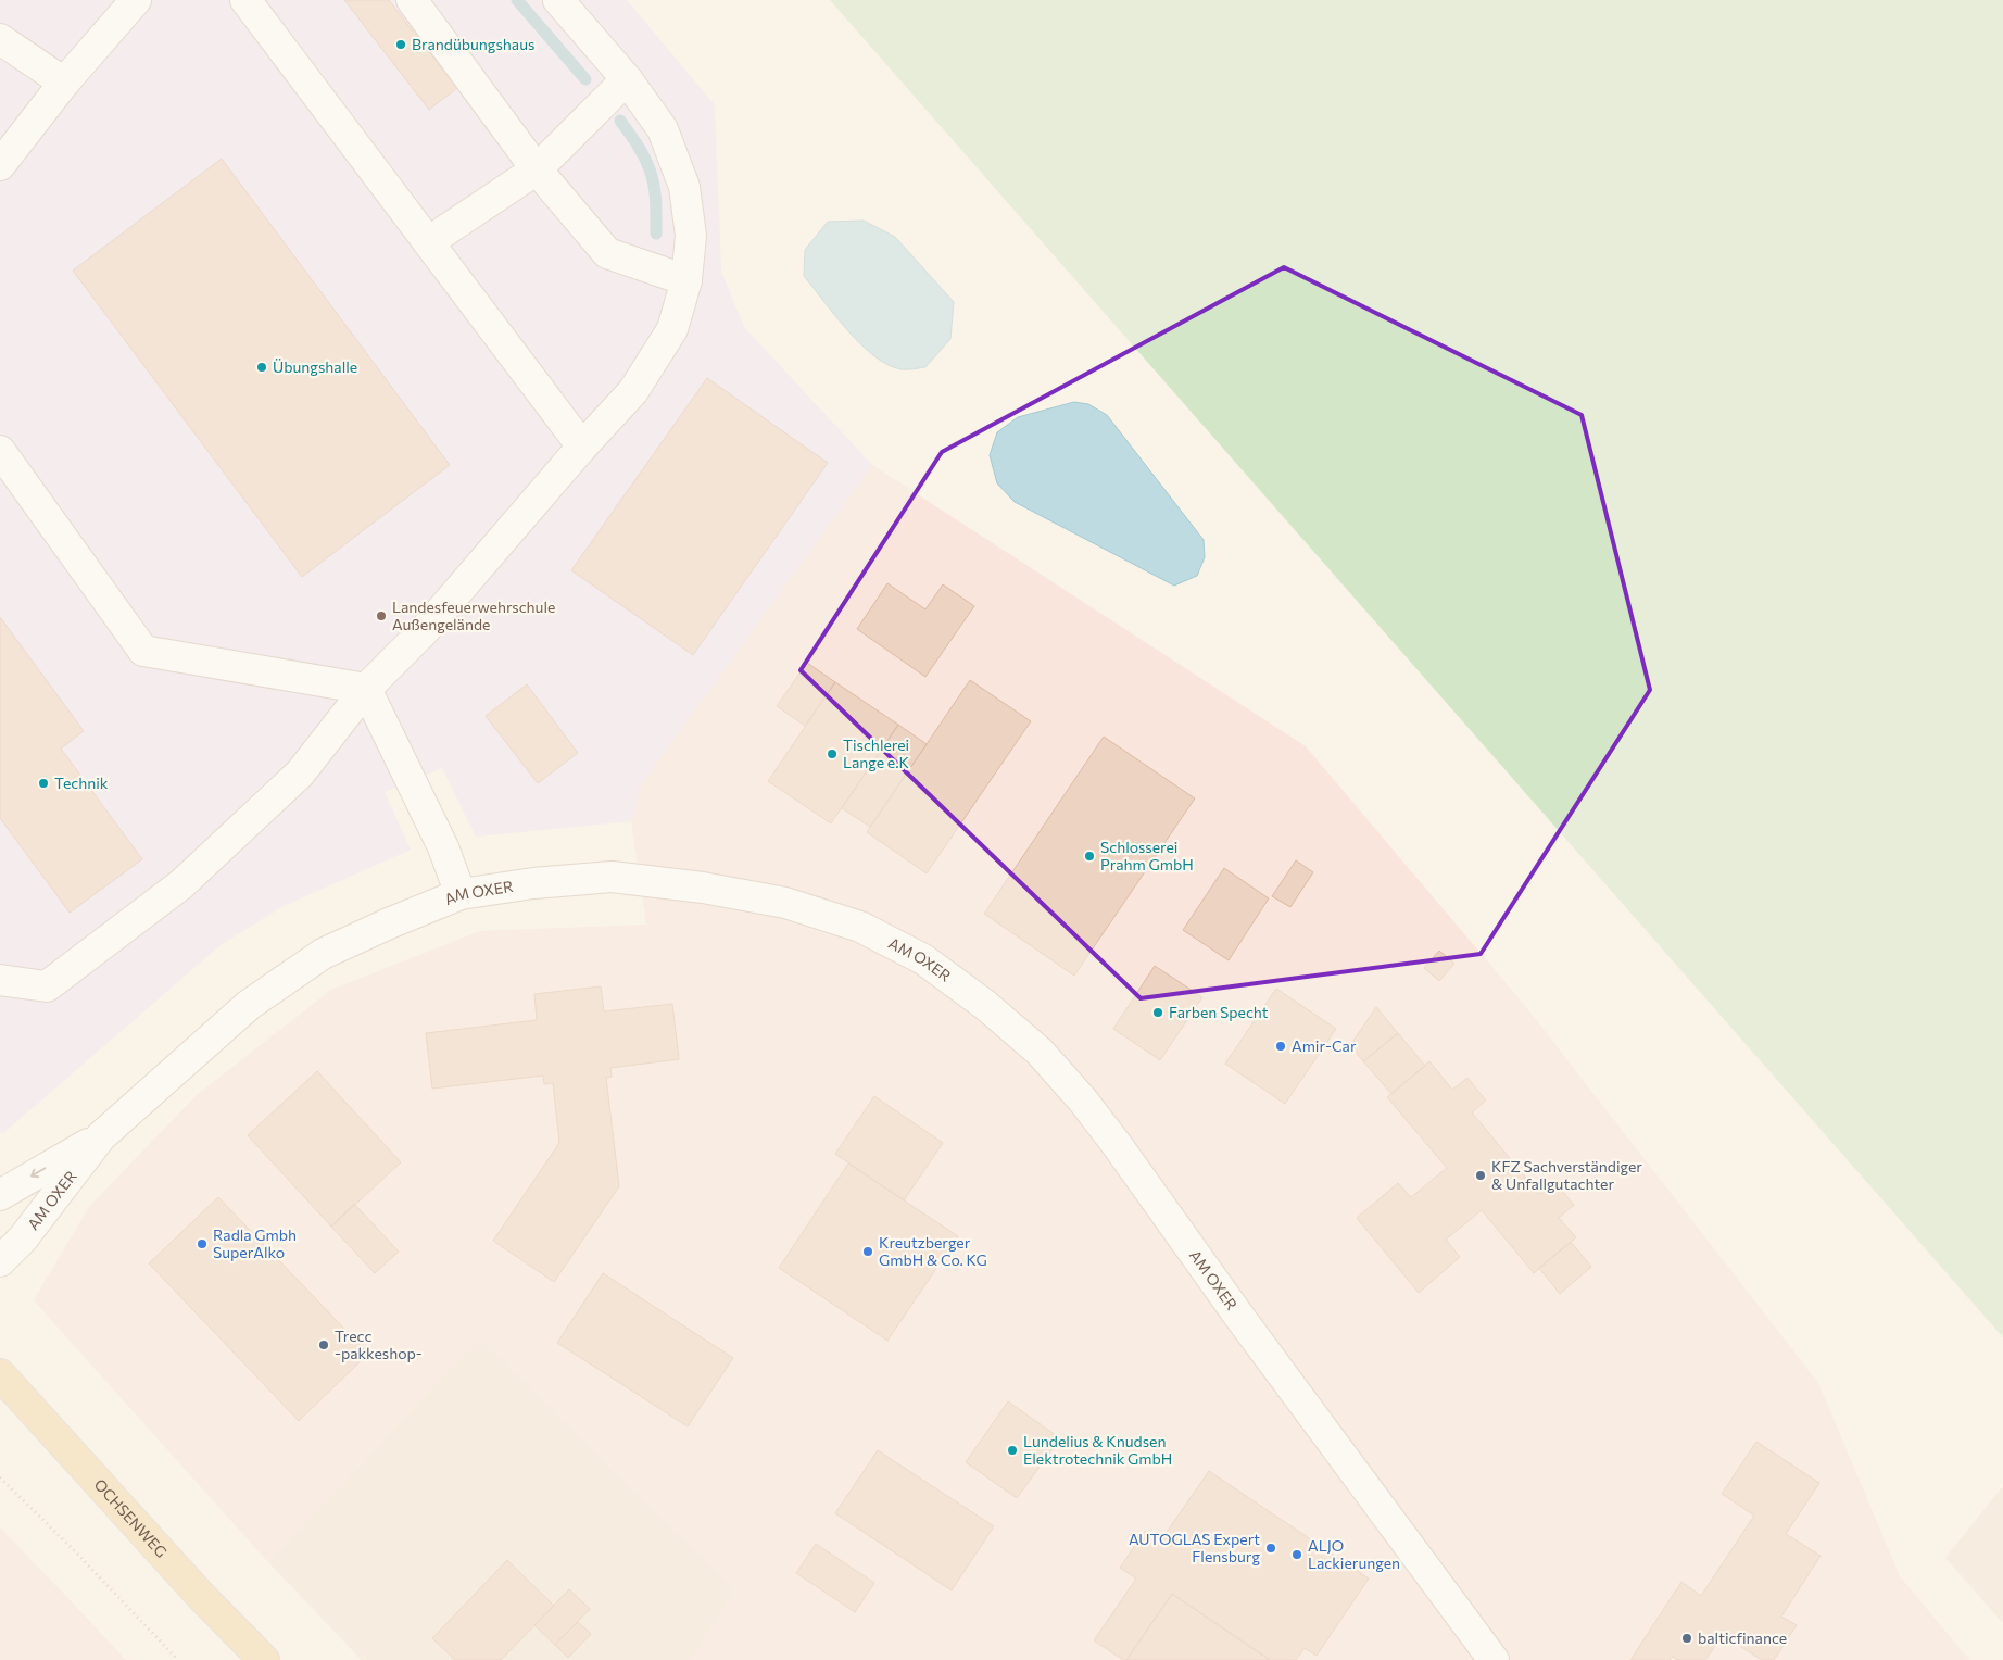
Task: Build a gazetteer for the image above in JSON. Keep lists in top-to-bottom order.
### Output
{
  "streets": {
    "main road": ["OCHSENWEG"],
    "street": ["AM OXER"]
  },
  "places": [
    "Brandübungshaus",
    "Übungshalle",
    "Landesfeuerwehrschule Außengelände",
    "Tischlerei Lange e.K",
    "Technik",
    "Schlosserei Prahm GmbH",
    "Farben Specht",
    "Amir-Car",
    "KFZ Sachverständiger & Unfallgutachter",
    "Radla Gmbh SuperAlko",
    "Kreutzberger GmbH & Co. KG",
    "Trecc -pakkeshop-",
    "Lundelius & Knudsen Elektrotechnik GmbH",
    "AUTOGLAS Expert Flensburg",
    "ALJO Lackierungen",
    "balticfinance"
  ]
}
